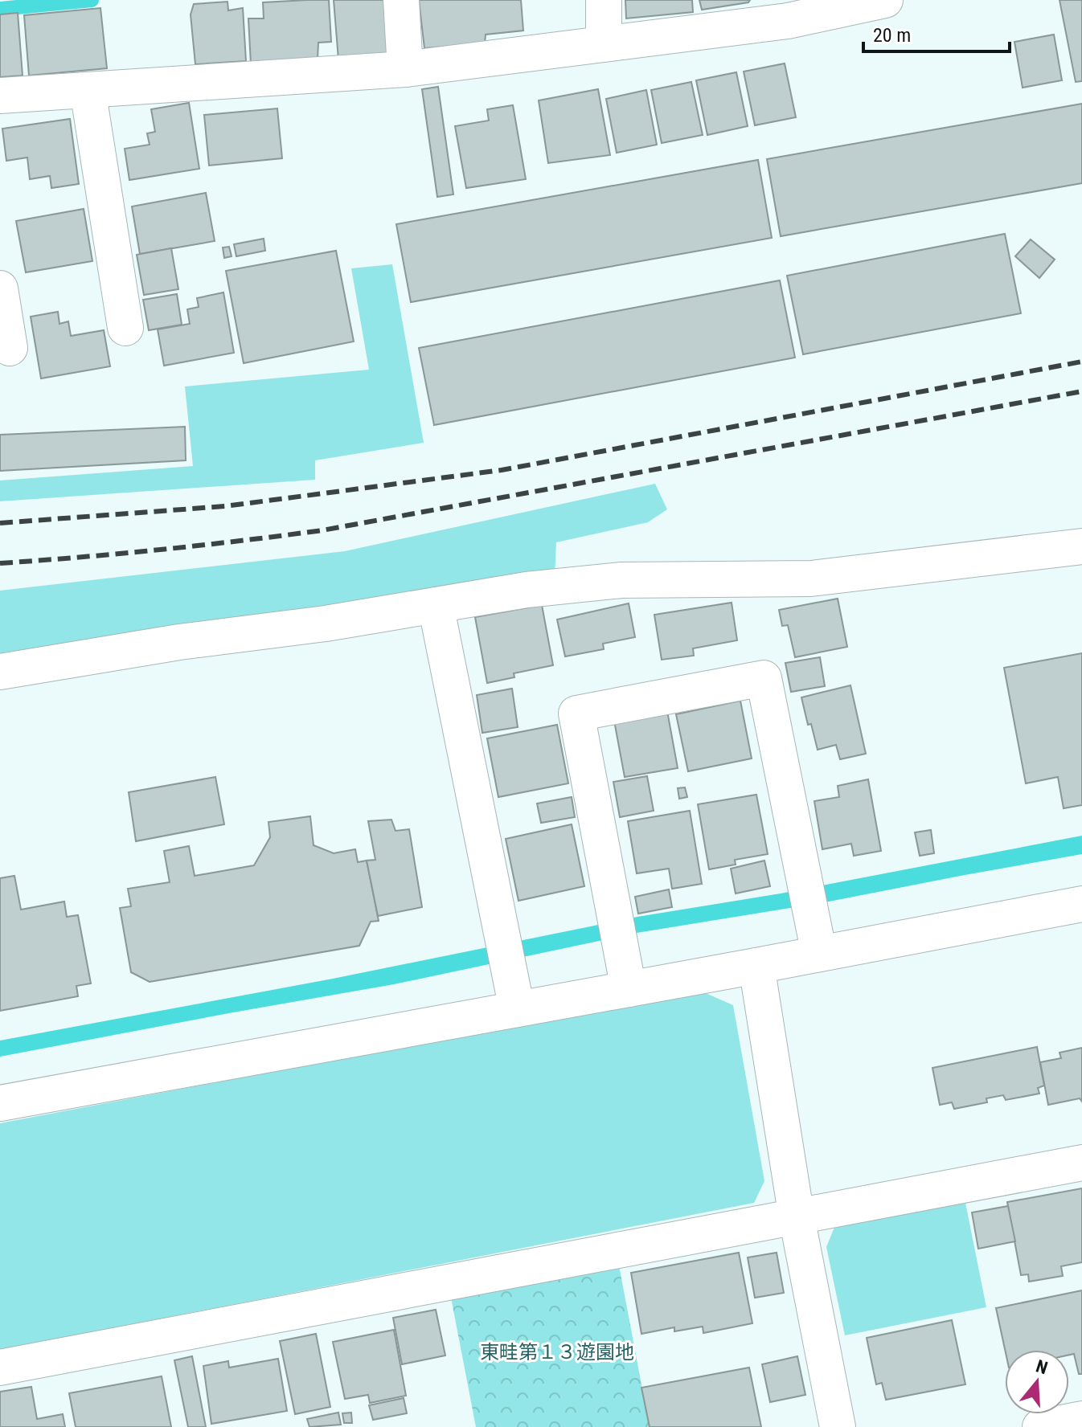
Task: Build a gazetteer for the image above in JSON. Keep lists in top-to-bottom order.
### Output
{
  "parks": ["東畦第１３遊園地"],
  "scale_bar": "20 m",
  "north": "top"
}
